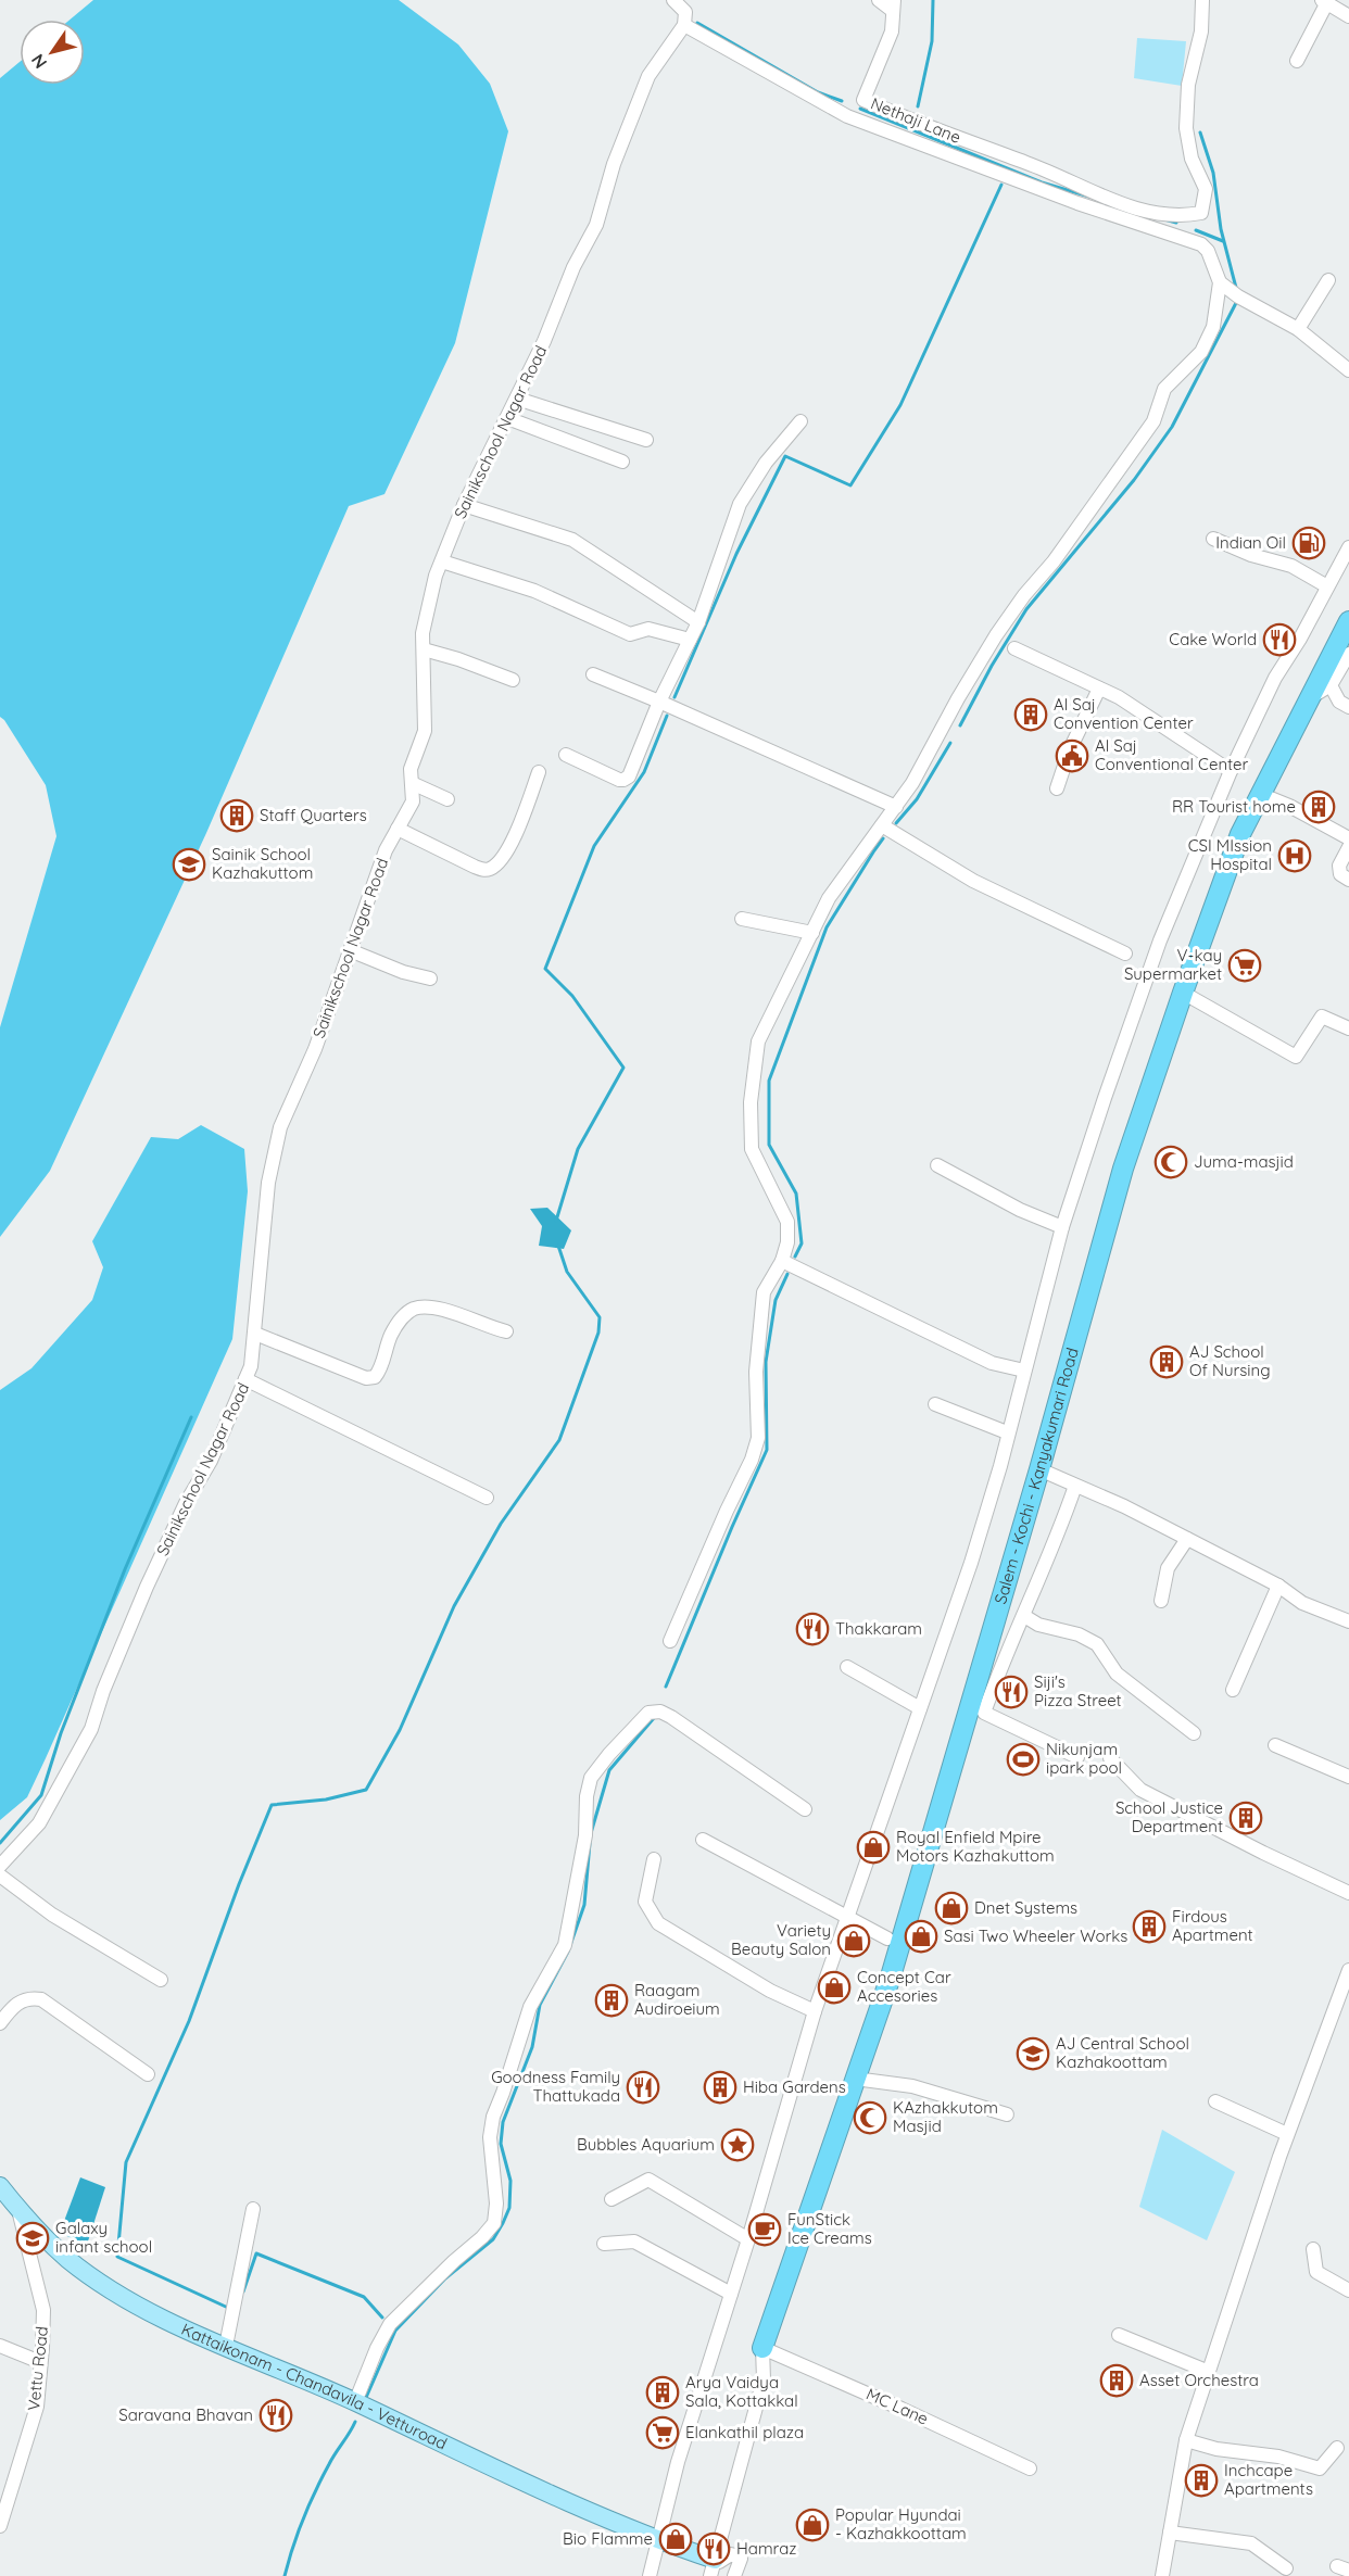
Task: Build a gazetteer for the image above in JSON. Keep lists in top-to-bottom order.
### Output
{
  "streets": {
    "highway": ["Salem - Kochi - Kanyakumari Road"],
    "main road": ["Kattaikonam - Chandavila - Vetturoad"],
    "street": [
      "Nethaji Lane",
      "Sainikschool Nagar Road",
      "Vettu Road",
      "MC Lane"
    ]
  },
  "crossings": [
    ["Salem - Kochi - Kanyakumari Road", "MC Lane"],
    ["Vettu Road", "Kattaikonam - Chandavila - Vetturoad"]
  ],
  "places": {
    "fuel station": ["Indian Oil"],
    "restaurant": [
      "Cake World",
      "Thakkaram",
      "Siji's Pizza Street",
      "Goodness Family Thattukada",
      "Saravana Bhavan",
      "Hamraz"
    ],
    "building": [
      "Al Saj Convention Center",
      "RR Tourist home",
      "Staff Quarters",
      "AJ School Of Nursing",
      "School Justice Department",
      "Firdous Apartment",
      "Raagam Audiroeium",
      "Hiba Gardens",
      "Asset Orchestra",
      "Arya Vaidya Sala, Kottakkal",
      "Inchcape Apartments"
    ],
    "public building": ["Al Saj Conventional Center"],
    "hospital": ["CSI MIssion Hospital"],
    "school or university": ["Sainik School Kazhakuttom", "AJ Central School Kazhakoottam", "Galaxy infant school"],
    "supermarket": ["V-kay Supermarket", "Elankathil plaza"],
    "mosque": ["Juma-masjid", "KAzhakkutom Masjid"],
    "sports": ["Nikunjam ipark pool"],
    "shop": [
      "Royal Enfield Mpire Motors Kazhakuttom",
      "Dnet Systems",
      "Sasi Two Wheeler Works",
      "Variety Beauty Salon",
      "Concept Car Accesories",
      "Popular Hyundai - Kazhakkoottam",
      "Bio Flamme"
    ],
    "place": ["Bubbles Aquarium"],
    "cafe": ["FunStick Ice Creams"]
  },
  "north": "bottom left"
}
